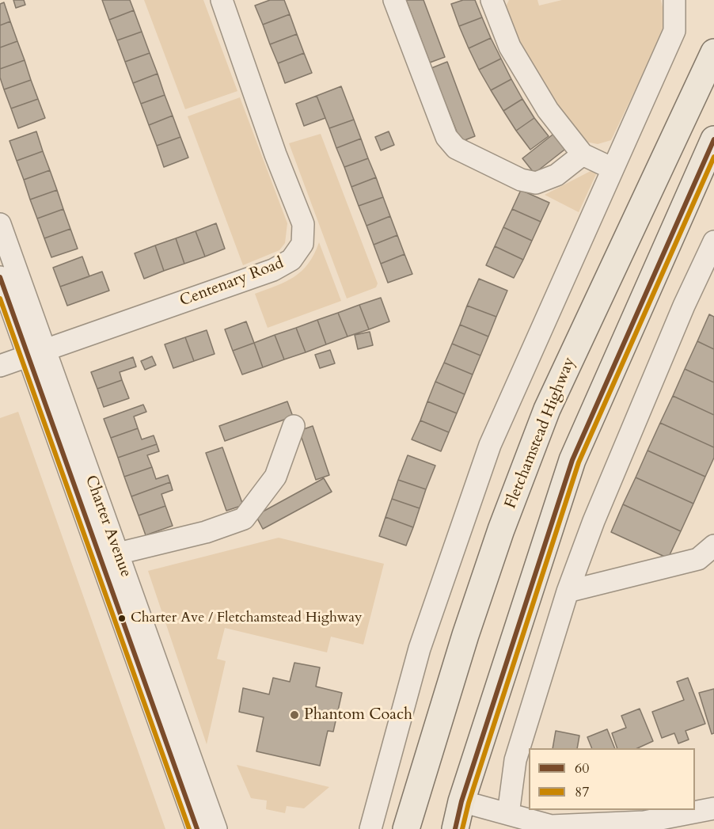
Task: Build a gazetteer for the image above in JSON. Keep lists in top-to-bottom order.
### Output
{
  "streets": {
    "highway": ["Fletchamstead Highway"],
    "street": ["Centenary Road", "Charter Avenue"]
  },
  "crossings": [
    ["Centenary Road", "Charter Avenue"]
  ],
  "places": ["Charter Ave / Fletchamstead Highway", "Phantom Coach"],
  "lines": ["transit line 60", "transit line 87"],
  "legend": ["60", "87"]
}
